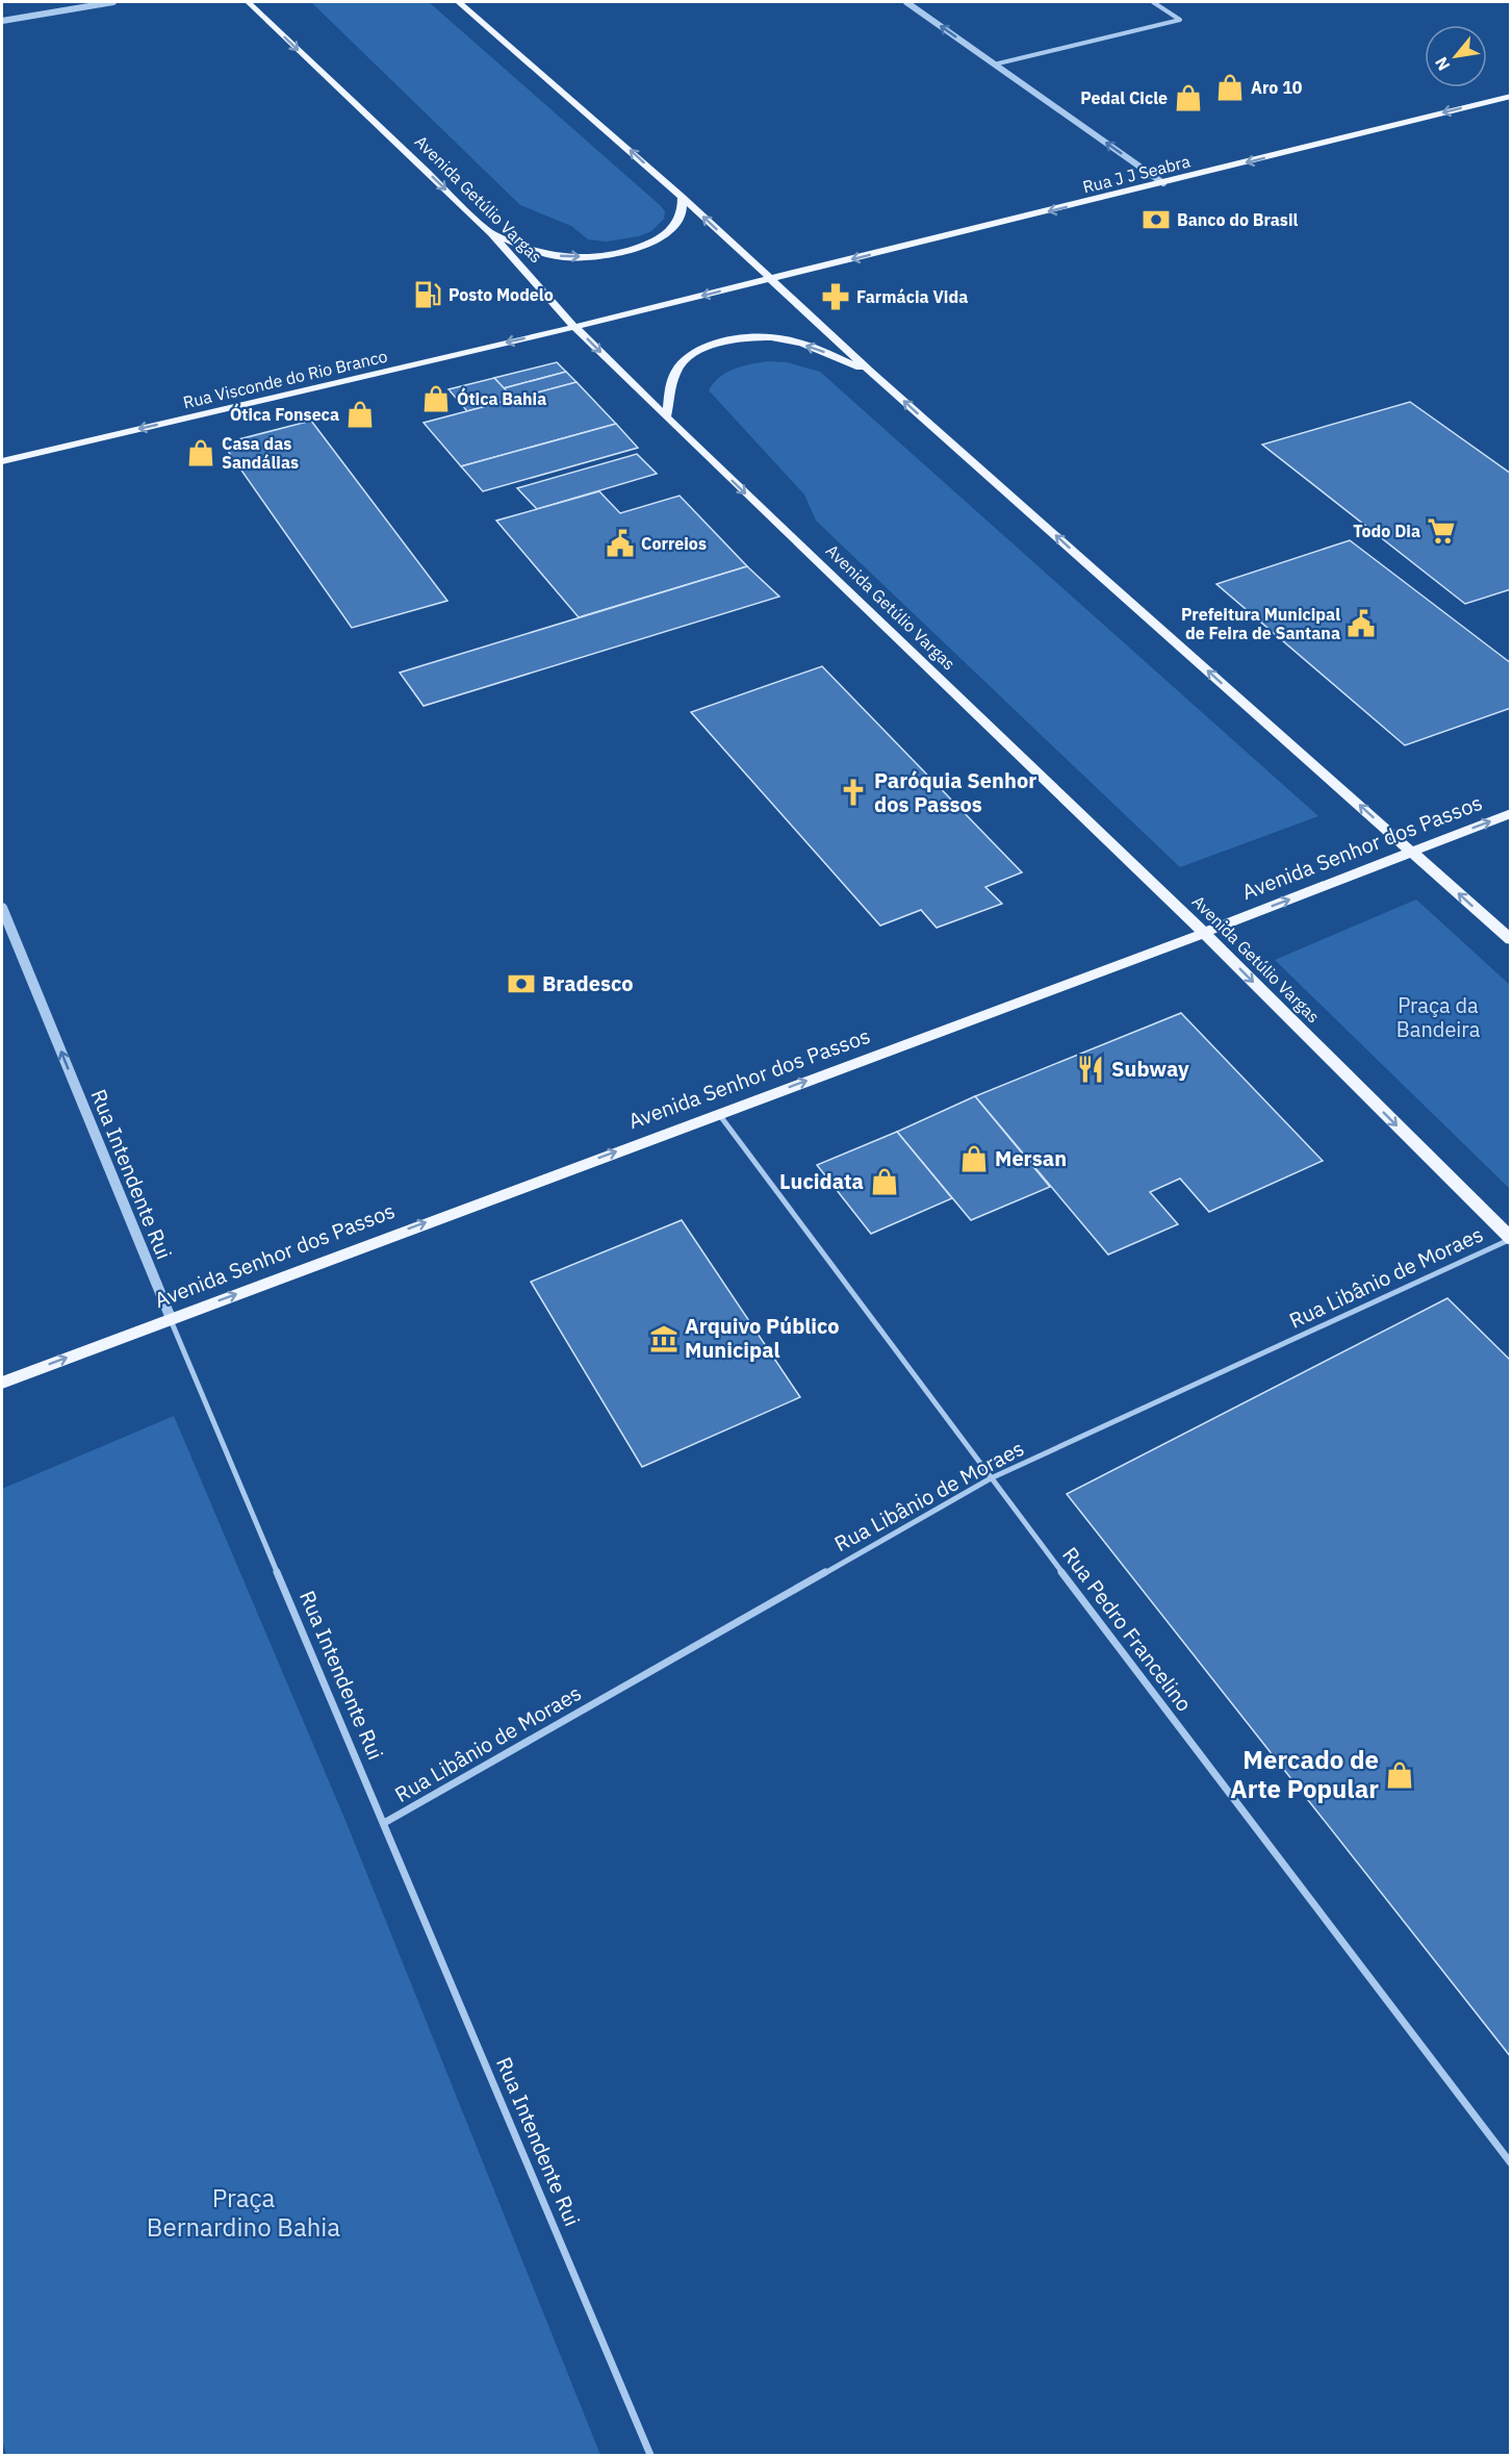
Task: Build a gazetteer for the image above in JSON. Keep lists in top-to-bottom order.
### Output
{
  "streets": {
    "main road": [
      "Rua J J Seabra",
      "Avenida Getúlio Vargas",
      "Rua Visconde do Rio Branco",
      "Avenida Senhor dos Passos"
    ],
    "street": ["Rua Intendente Rui", "Rua Libânio de Moraes", "Rua Pedro Francelino"]
  },
  "crossings": [
    ["Rua J J Seabra", "Avenida Getúlio Vargas"],
    ["Rua J J Seabra", "Rua Visconde do Rio Branco"],
    ["Avenida Getúlio Vargas", "Rua Visconde do Rio Branco"],
    ["Avenida Getúlio Vargas", "Avenida Senhor dos Passos"],
    ["Avenida Getúlio Vargas", "Rua Libânio de Moraes"],
    ["Avenida Senhor dos Passos", "Rua Intendente Rui"],
    ["Avenida Senhor dos Passos", "Rua Pedro Francelino"],
    ["Rua Intendente Rui", "Rua Libânio de Moraes"],
    ["Rua Libânio de Moraes", "Rua Pedro Francelino"]
  ],
  "one_way": [
    "Rua J J Seabra",
    "Avenida Getúlio Vargas",
    "Rua Visconde do Rio Branco",
    "Avenida Senhor dos Passos"
  ],
  "parks": ["Praça da Bandeira", "Praça Bernardino Bahia"],
  "places": {
    "shop": [
      "Aro 10",
      "Pedal Cicle",
      "Ótica Bahia",
      "Ótica Fonseca",
      "Casa das Sandálias",
      "Mersan",
      "Lucidata",
      "Mercado de Arte Popular"
    ],
    "bank": ["Banco do Brasil", "Bradesco"],
    "fuel station": ["Posto Modelo"],
    "pharmacy": ["Farmácia Vida"],
    "supermarket": ["Todo Dia"],
    "public building": ["Correios", "Prefeitura Municipal de Feira de Santana"],
    "church": ["Paróquia Senhor dos Passos"],
    "restaurant": ["Subway"],
    "museum": ["Arquivo Público Municipal"]
  },
  "north": "bottom left"
}
